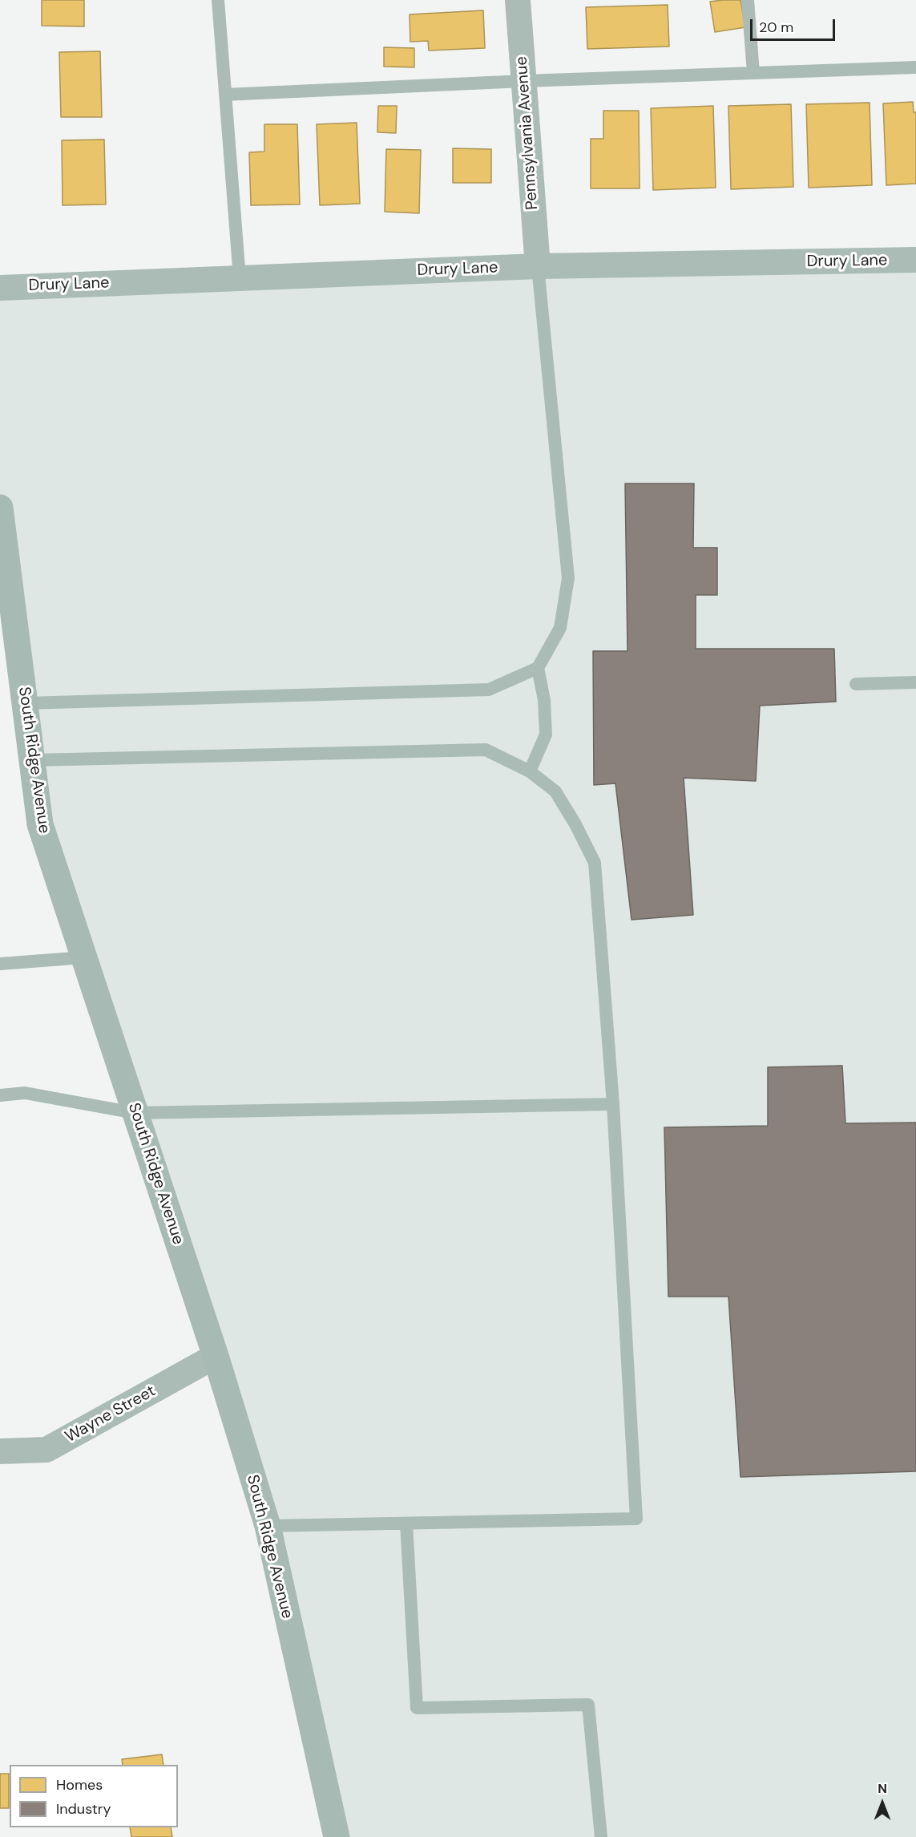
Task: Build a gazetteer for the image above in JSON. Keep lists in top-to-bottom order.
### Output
{
  "streets": {
    "street": [
      "Pennsylvania Avenue",
      "Drury Lane",
      "South Ridge Avenue",
      "Wayne Street"
    ]
  },
  "crossings": [
    ["Pennsylvania Avenue", "Drury Lane"],
    ["South Ridge Avenue", "Wayne Street"]
  ],
  "legend": ["Homes", "Industry"],
  "scale_bar": "20 m",
  "north": "top"
}
